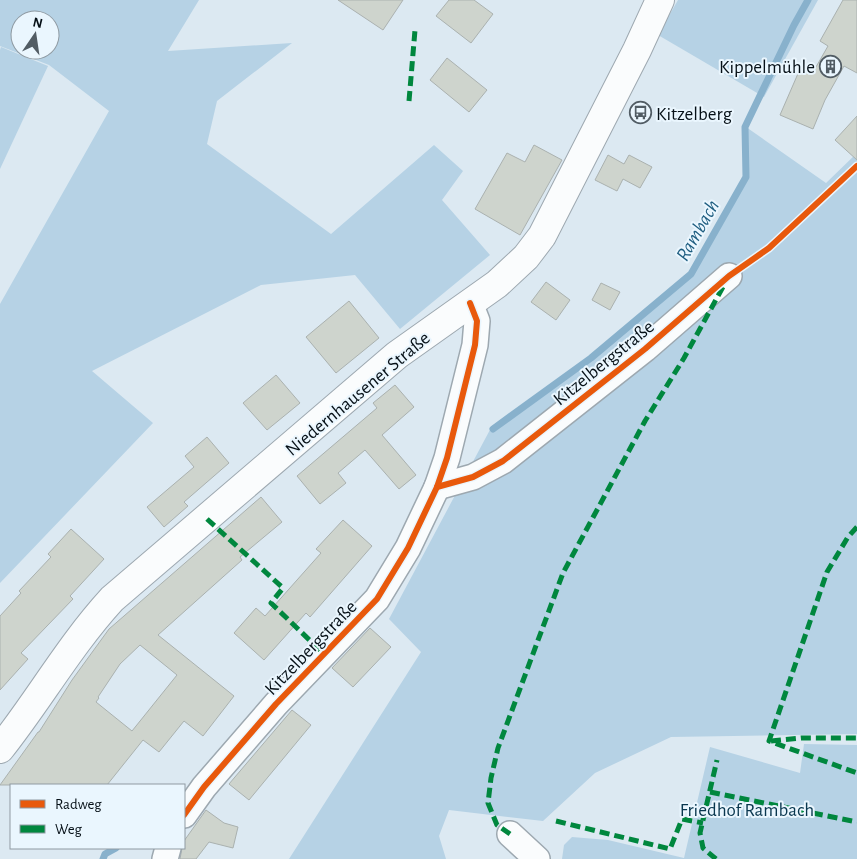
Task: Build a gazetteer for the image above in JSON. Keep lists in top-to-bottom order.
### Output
{
  "streets": {
    "main road": ["Niedernhausener Straße"],
    "street": ["Kitzelbergstraße"]
  },
  "crossings": [
    ["Kitzelbergstraße", "Niedernhausener Straße"]
  ],
  "water": ["Rambach"],
  "parks": ["Friedhof Rambach"],
  "places": {
    "building": ["Kippelmühle"],
    "bus stop": ["Kitzelberg"]
  },
  "legend": ["Radweg", "Weg"],
  "north": "top"
}
